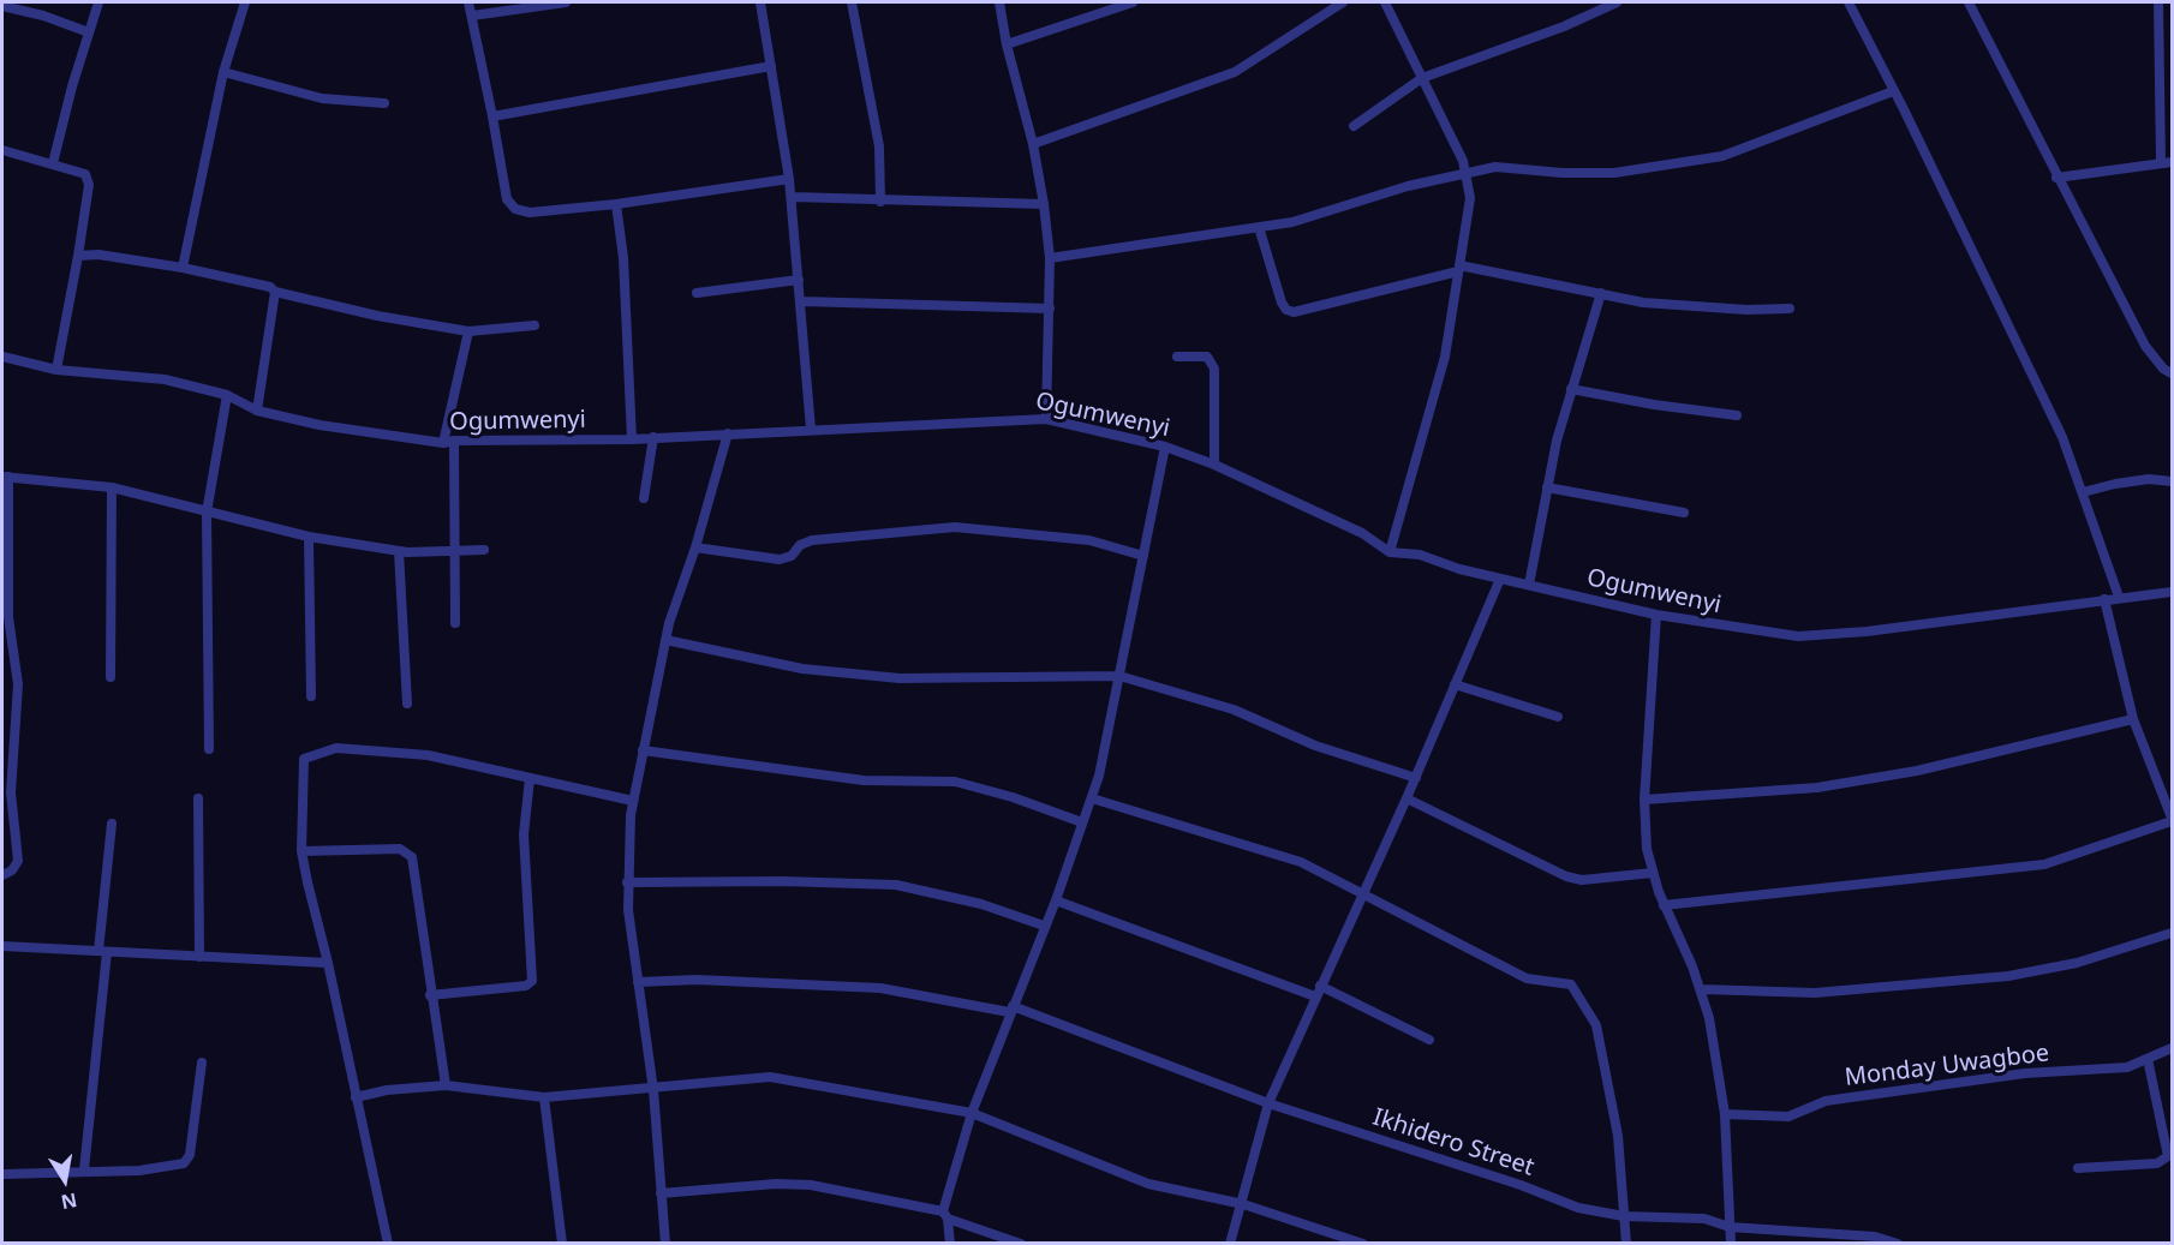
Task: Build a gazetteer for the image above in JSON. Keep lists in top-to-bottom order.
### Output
{
  "streets": {
    "street": ["Ogumwenyi", "Monday Uwagboe", "Ikhidero Street"]
  },
  "north": "bottom"
}
